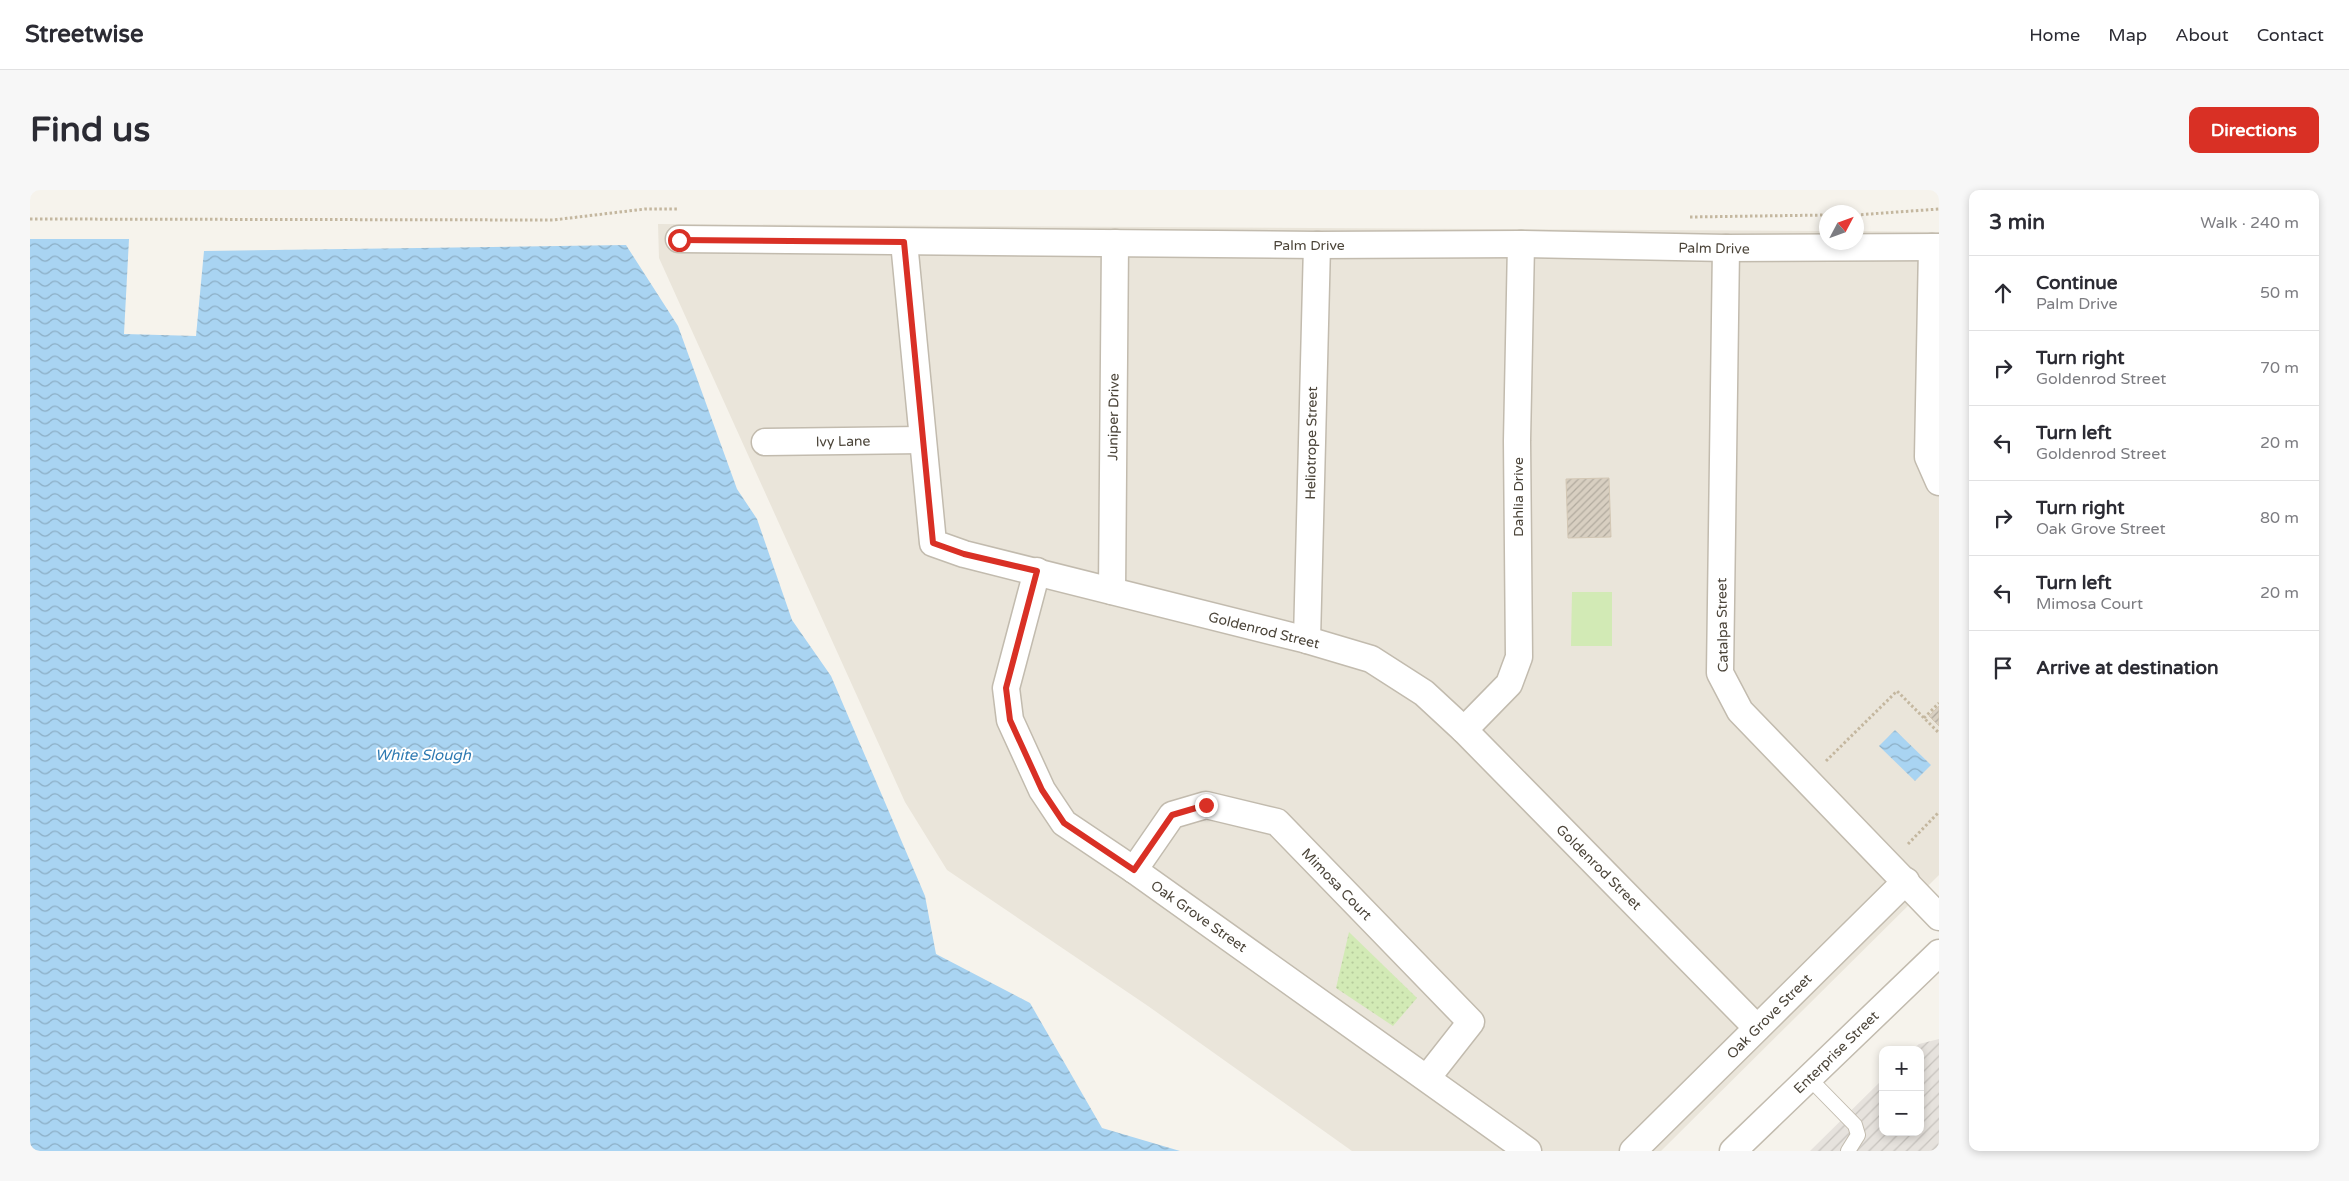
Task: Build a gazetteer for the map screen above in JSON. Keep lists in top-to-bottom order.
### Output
{
  "streets": {
    "street": [
      "Palm Drive",
      "Juniper Drive",
      "Ivy Lane",
      "Heliotrope Street",
      "Dahlia Drive",
      "Catalpa Street",
      "Goldenrod Street",
      "Mimosa Court",
      "Oak Grove Street",
      "Enterprise Street"
    ]
  },
  "crossings": [
    ["Palm Drive", "Juniper Drive"],
    ["Palm Drive", "Heliotrope Street"],
    ["Palm Drive", "Dahlia Drive"],
    ["Palm Drive", "Catalpa Street"],
    ["Palm Drive", "Goldenrod Street"],
    ["Juniper Drive", "Goldenrod Street"],
    ["Ivy Lane", "Goldenrod Street"],
    ["Heliotrope Street", "Goldenrod Street"],
    ["Dahlia Drive", "Goldenrod Street"],
    ["Catalpa Street", "Oak Grove Street"],
    ["Goldenrod Street", "Oak Grove Street"],
    ["Mimosa Court", "Oak Grove Street"]
  ],
  "water": ["White Slough"],
  "north": "top right",
  "page": {
    "header": "Streetwise",
    "nav": [
      "Home",
      "Map",
      "About",
      "Contact"
    ],
    "buttons": "Directions",
    "title": "Find us",
    "heading": ["3 min", "Walk · 240 m"],
    "list": [
      ["Continue", "Palm Drive", "50 m"],
      ["Turn right", "Goldenrod Street", "70 m"],
      ["Turn left", "Goldenrod Street", "20 m"],
      ["Turn right", "Oak Grove Street", "80 m"],
      ["Turn left", "Mimosa Court", "20 m"],
      "Arrive at destination"
    ],
    "map_buttons": ["+", "−"]
  }
}
